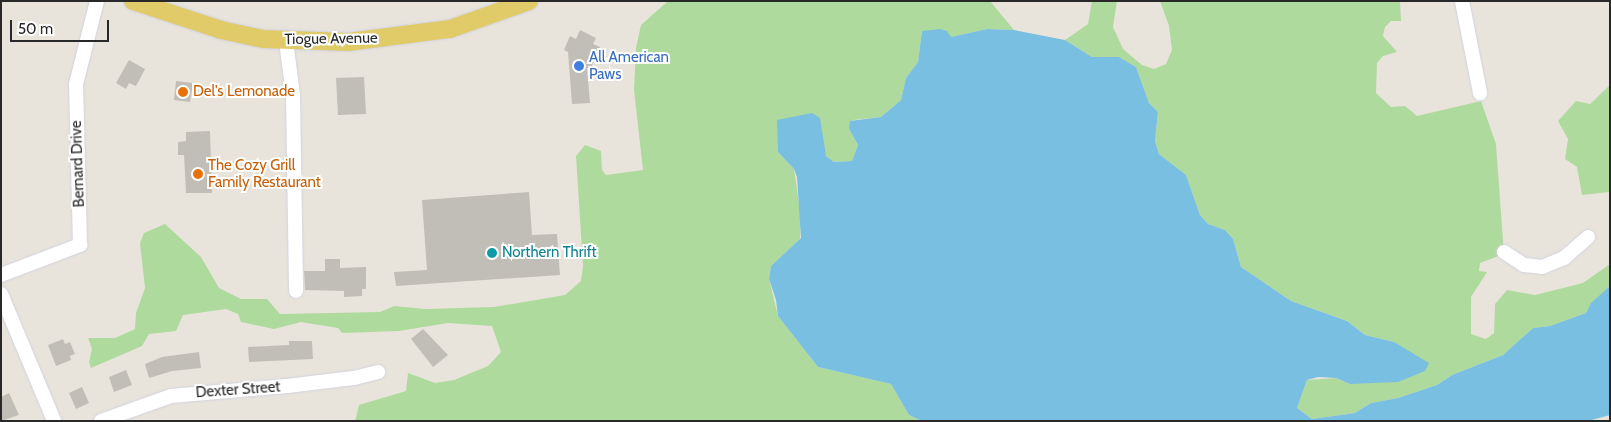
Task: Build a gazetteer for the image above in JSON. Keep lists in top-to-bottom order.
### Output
{
  "streets": {
    "main road": ["Tiogue Avenue"],
    "street": ["Bernard Drive", "Dexter Street"]
  },
  "places": [
    "All American Paws",
    "Del's Lemonade",
    "The Cozy Grill Family Restaurant",
    "Northern Thrift"
  ],
  "scale_bar": "50 m"
}
